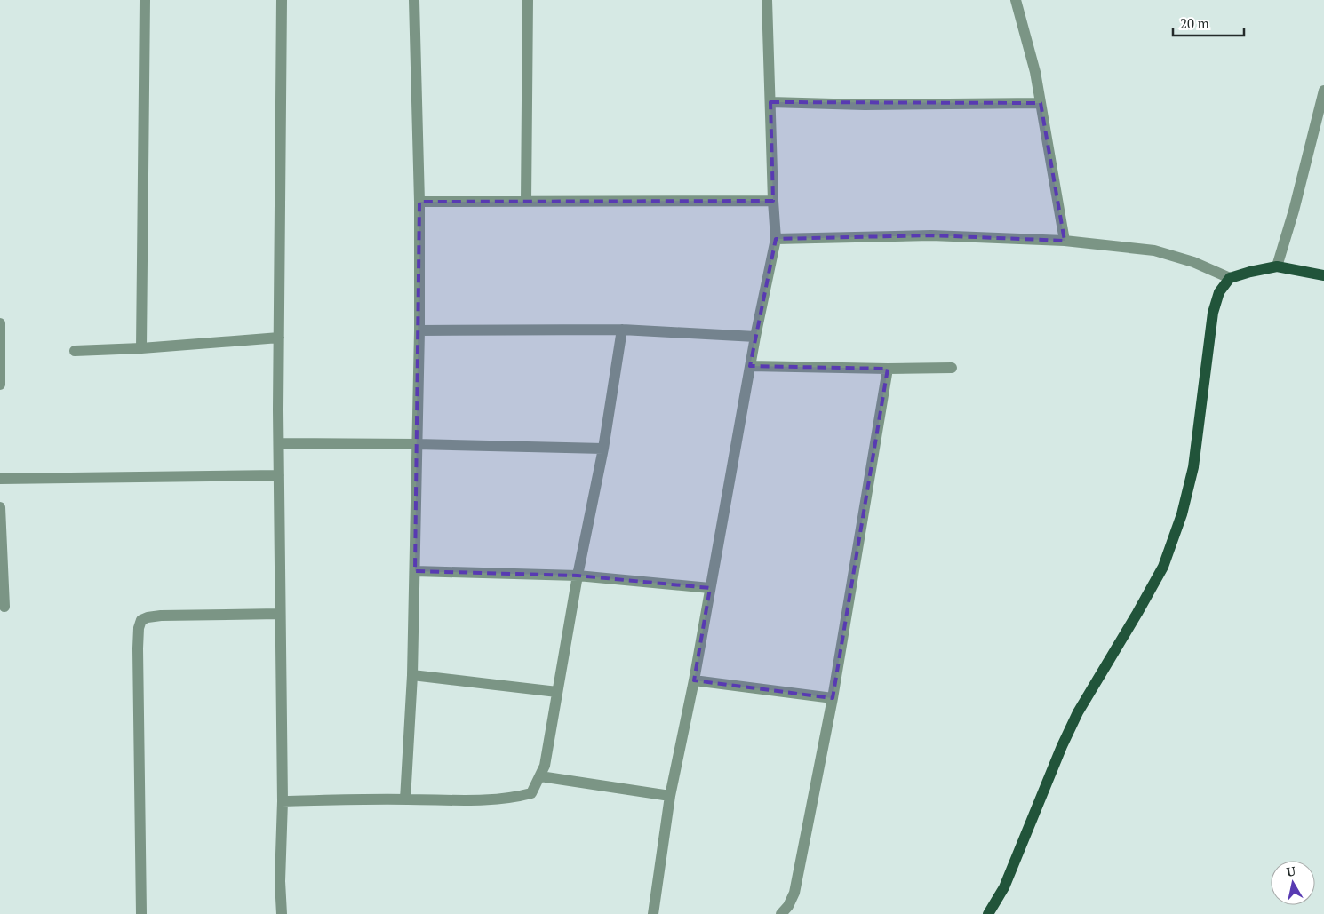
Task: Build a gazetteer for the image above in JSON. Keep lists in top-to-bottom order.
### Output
{
  "scale_bar": "20 m",
  "north": "top"
}
